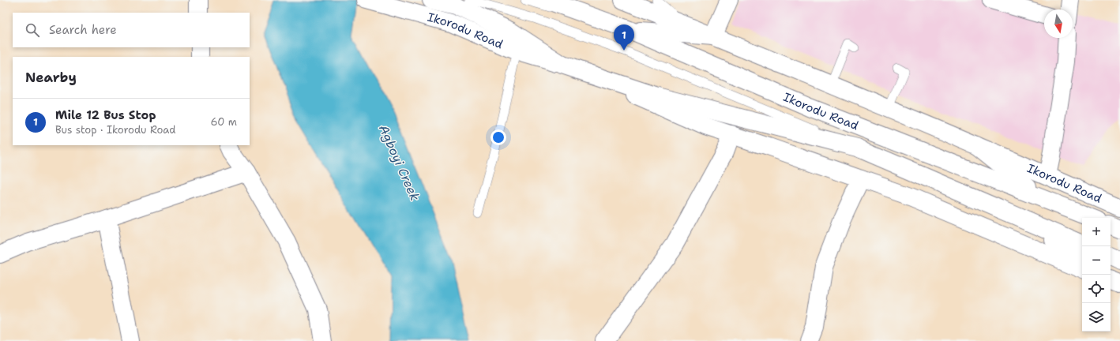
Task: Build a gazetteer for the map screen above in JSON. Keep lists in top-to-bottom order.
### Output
{
  "streets": {
    "main road": ["Ikorodu Road"]
  },
  "water": ["Agboyi Creek"],
  "north": "bottom",
  "page": {
    "search": "Search here",
    "pins": "1",
    "heading": "Nearby",
    "list": [
      {
        "mark": "1",
        "name": "Mile 12 Bus Stop",
        "note": "Bus stop · Ikorodu Road",
        "value": "60 m"
      }
    ],
    "map_buttons": ["+", "−"]
  }
}
